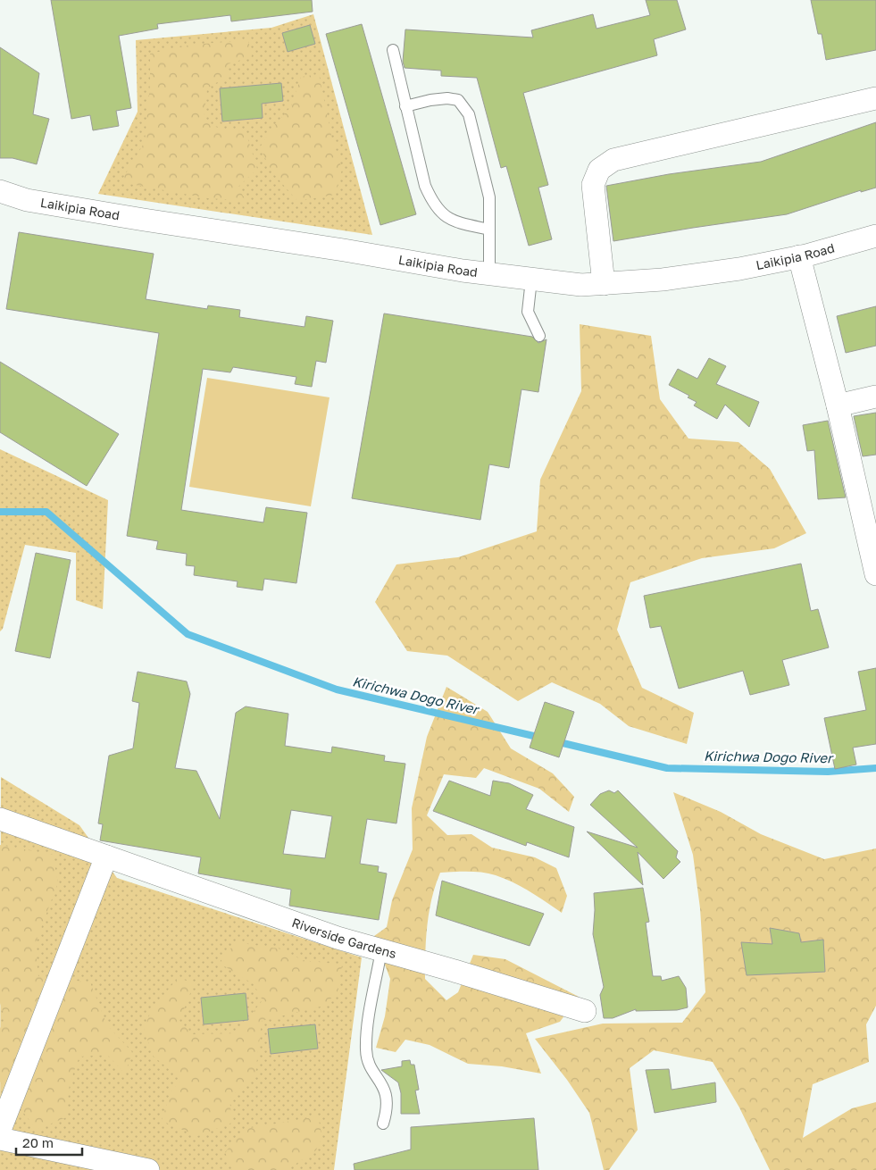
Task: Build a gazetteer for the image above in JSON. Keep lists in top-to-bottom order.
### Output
{
  "streets": {
    "street": ["Laikipia Road", "Riverside Gardens"]
  },
  "water": ["Kirichwa Dogo River"],
  "scale_bar": "20 m"
}
